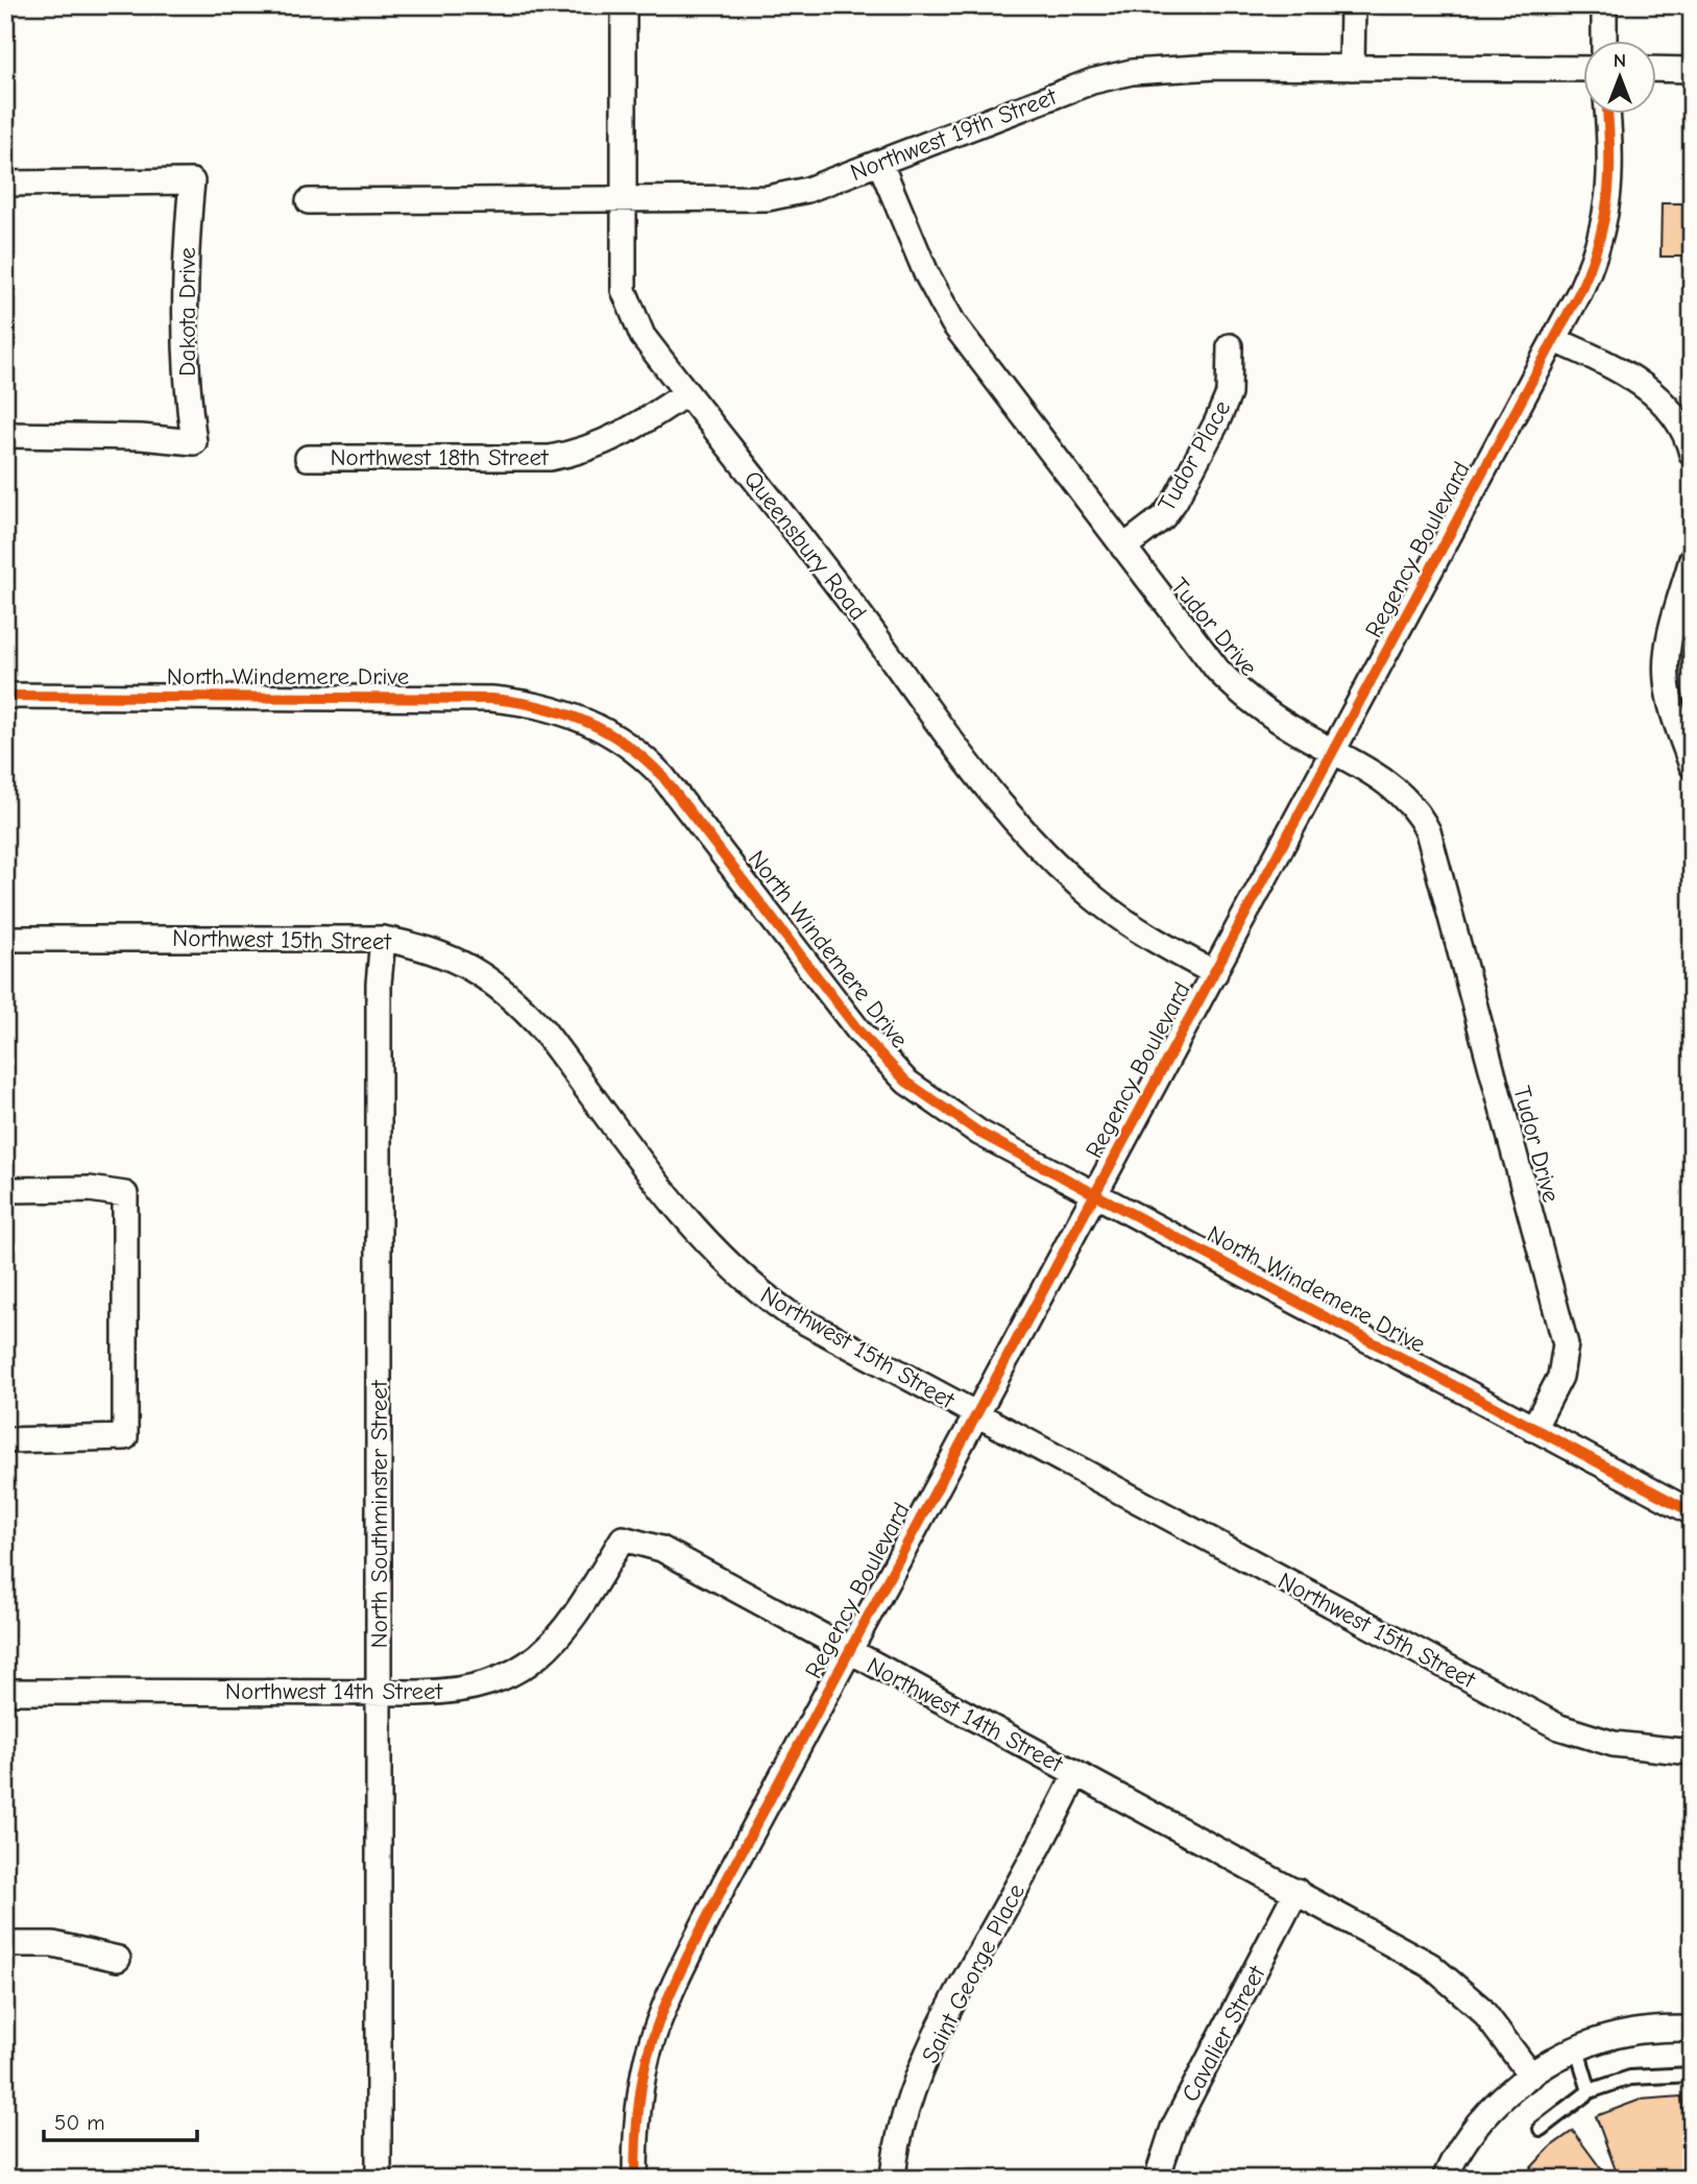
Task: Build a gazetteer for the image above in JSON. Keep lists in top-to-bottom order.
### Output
{
  "streets": {
    "street": [
      "Northwest 19th Street",
      "Dakota Drive",
      "Tudor Place",
      "Northwest 18th Street",
      "Queensbury Road",
      "Regency Boulevard",
      "Tudor Drive",
      "North Windemere Drive",
      "Northwest 15th Street",
      "North Southminster Street",
      "Northwest 14th Street",
      "Saint George Place",
      "Cavalier Street"
    ]
  },
  "crossings": [
    ["Northwest 19th Street", "Queensbury Road"],
    ["Northwest 19th Street", "Tudor Drive"],
    ["Tudor Place", "Tudor Drive"],
    ["Northwest 18th Street", "Queensbury Road"],
    ["Queensbury Road", "Regency Boulevard"],
    ["Regency Boulevard", "Tudor Drive"],
    ["Regency Boulevard", "North Windemere Drive"],
    ["Regency Boulevard", "Northwest 15th Street"],
    ["Regency Boulevard", "Northwest 14th Street"],
    ["Tudor Drive", "North Windemere Drive"],
    ["Northwest 15th Street", "North Southminster Street"],
    ["North Southminster Street", "Northwest 14th Street"],
    ["Northwest 14th Street", "Saint George Place"],
    ["Northwest 14th Street", "Cavalier Street"]
  ],
  "scale_bar": "50 m",
  "north": "top"
}
